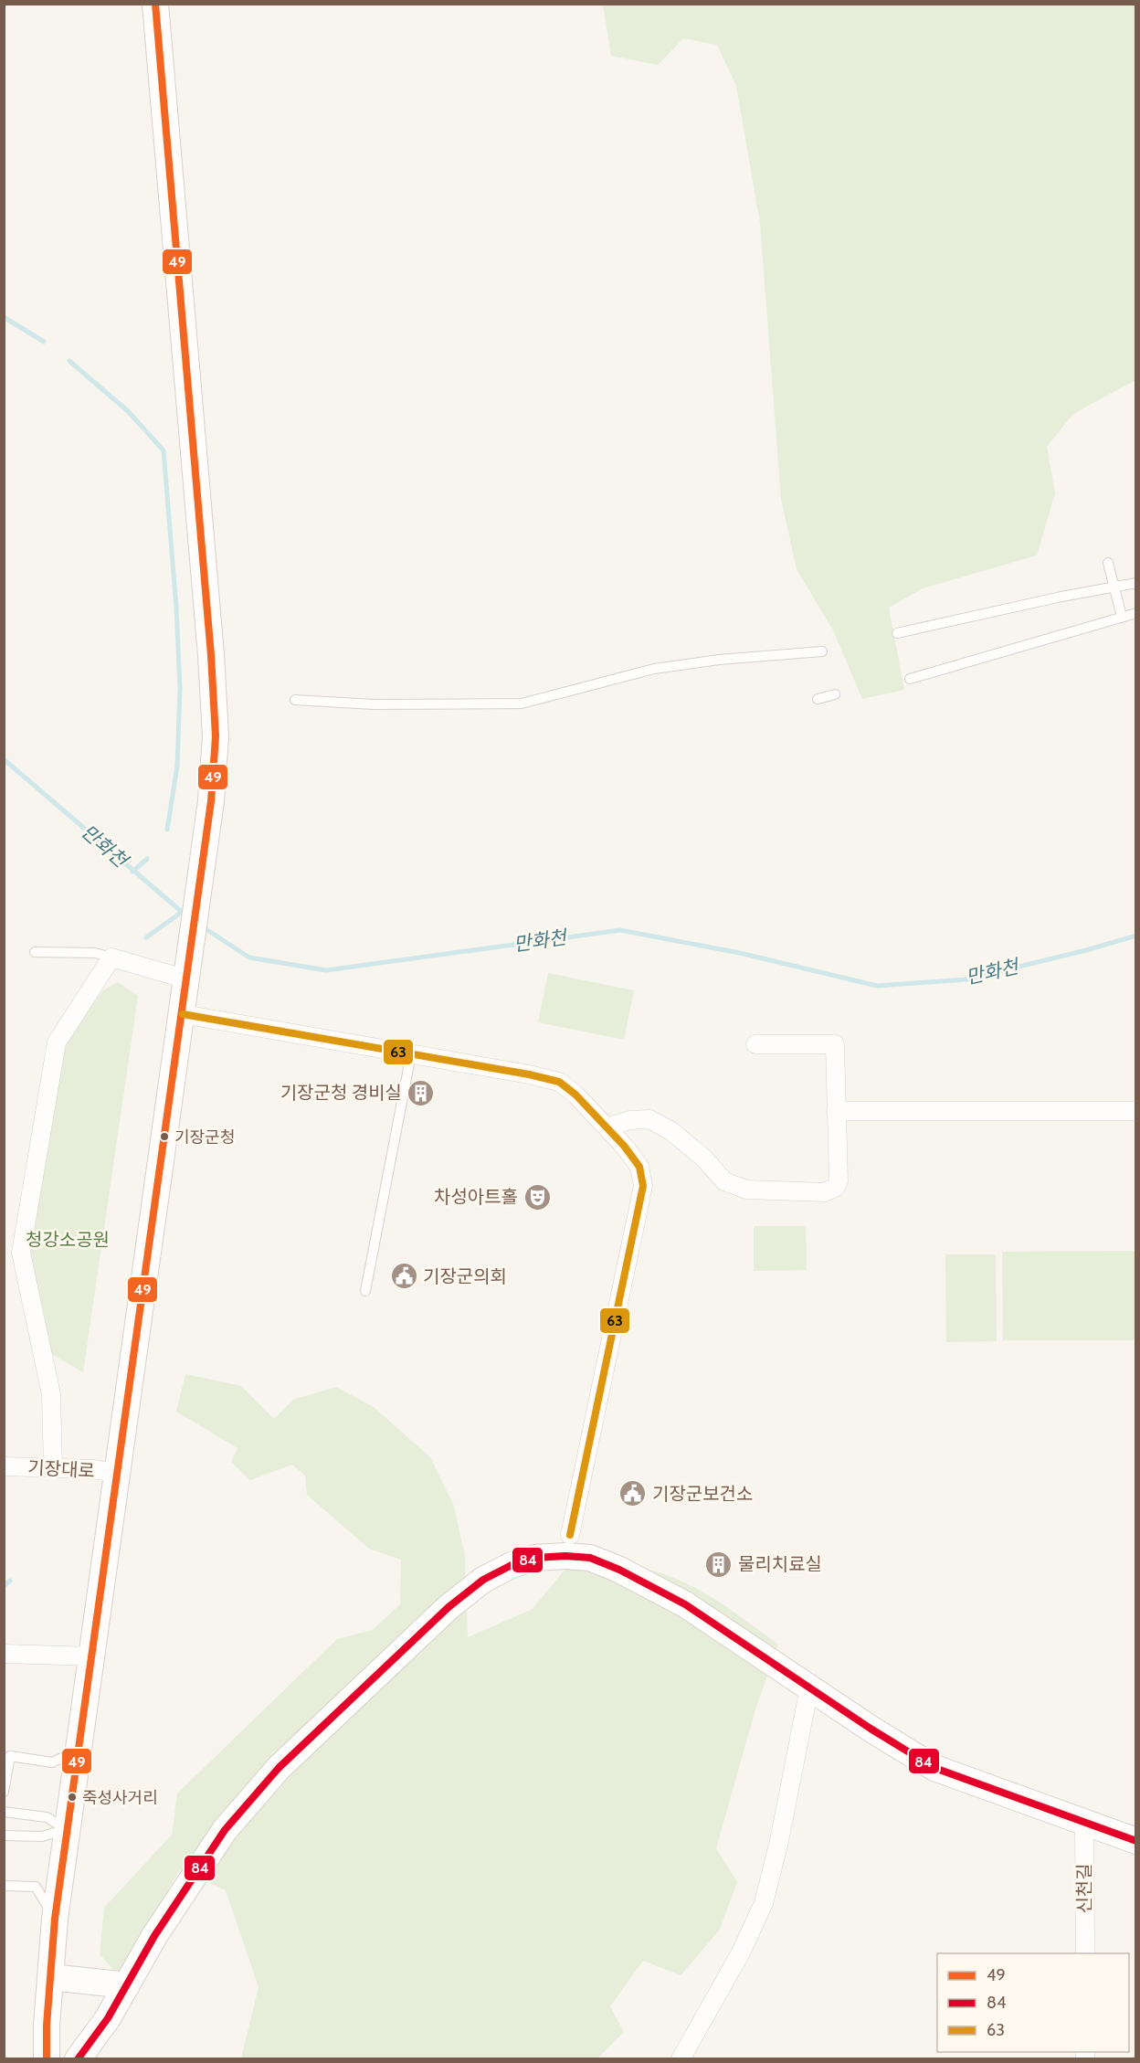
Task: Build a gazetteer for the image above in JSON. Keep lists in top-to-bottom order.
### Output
{
  "streets": {
    "main road": ["기장대로"],
    "street": ["신천길"]
  },
  "water": ["만화천"],
  "parks": ["청강소공원"],
  "places": {
    "building": ["기장군청 경비실", "물리치료실"],
    "other": ["기장군청", "죽성사거리"],
    "theatre": ["차성아트홀"],
    "public building": ["기장군의회", "기장군보건소"]
  },
  "lines": ["transit line 49", "transit line 63", "transit line 84"],
  "legend": ["49", "84", "63"]
}
